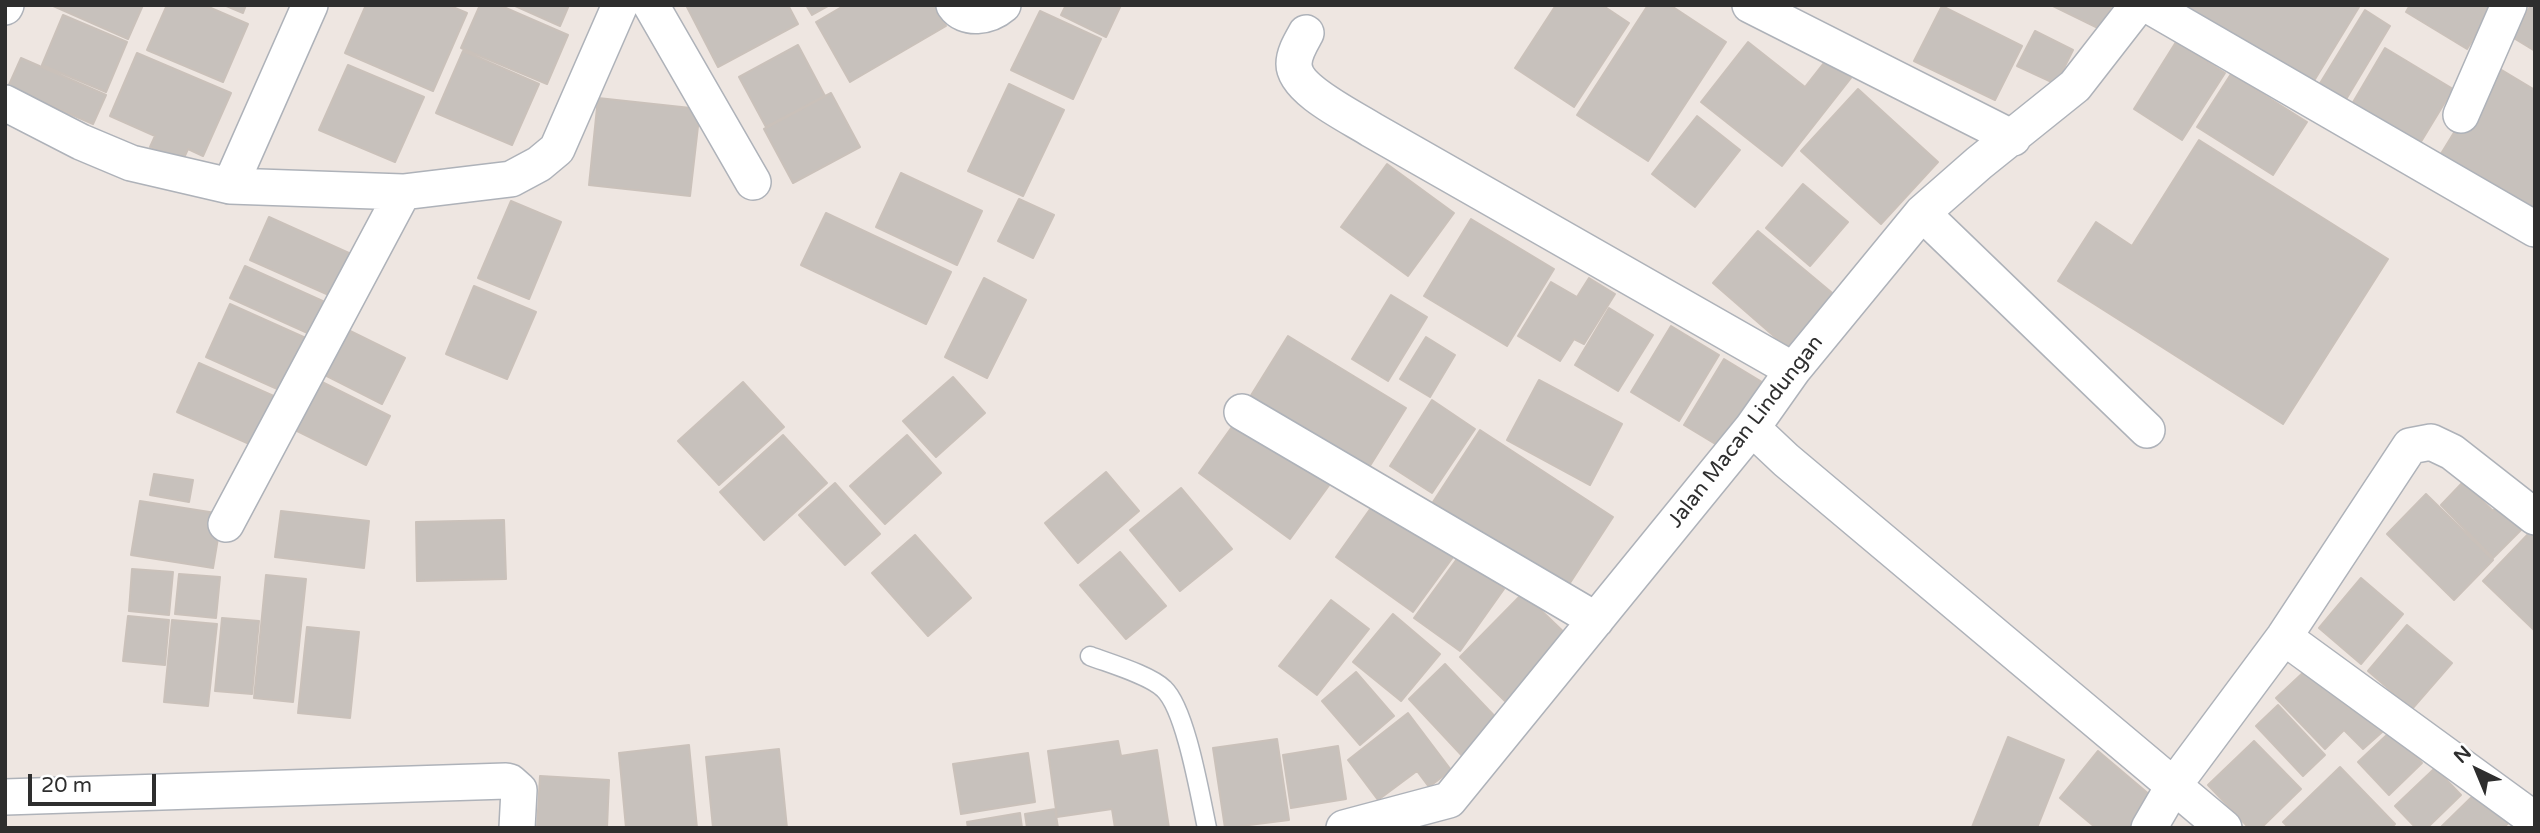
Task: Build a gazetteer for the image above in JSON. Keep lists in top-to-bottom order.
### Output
{
  "streets": {
    "street": ["Jalan Macan Lindungan"]
  },
  "scale_bar": "20 m",
  "north": "top left"
}
